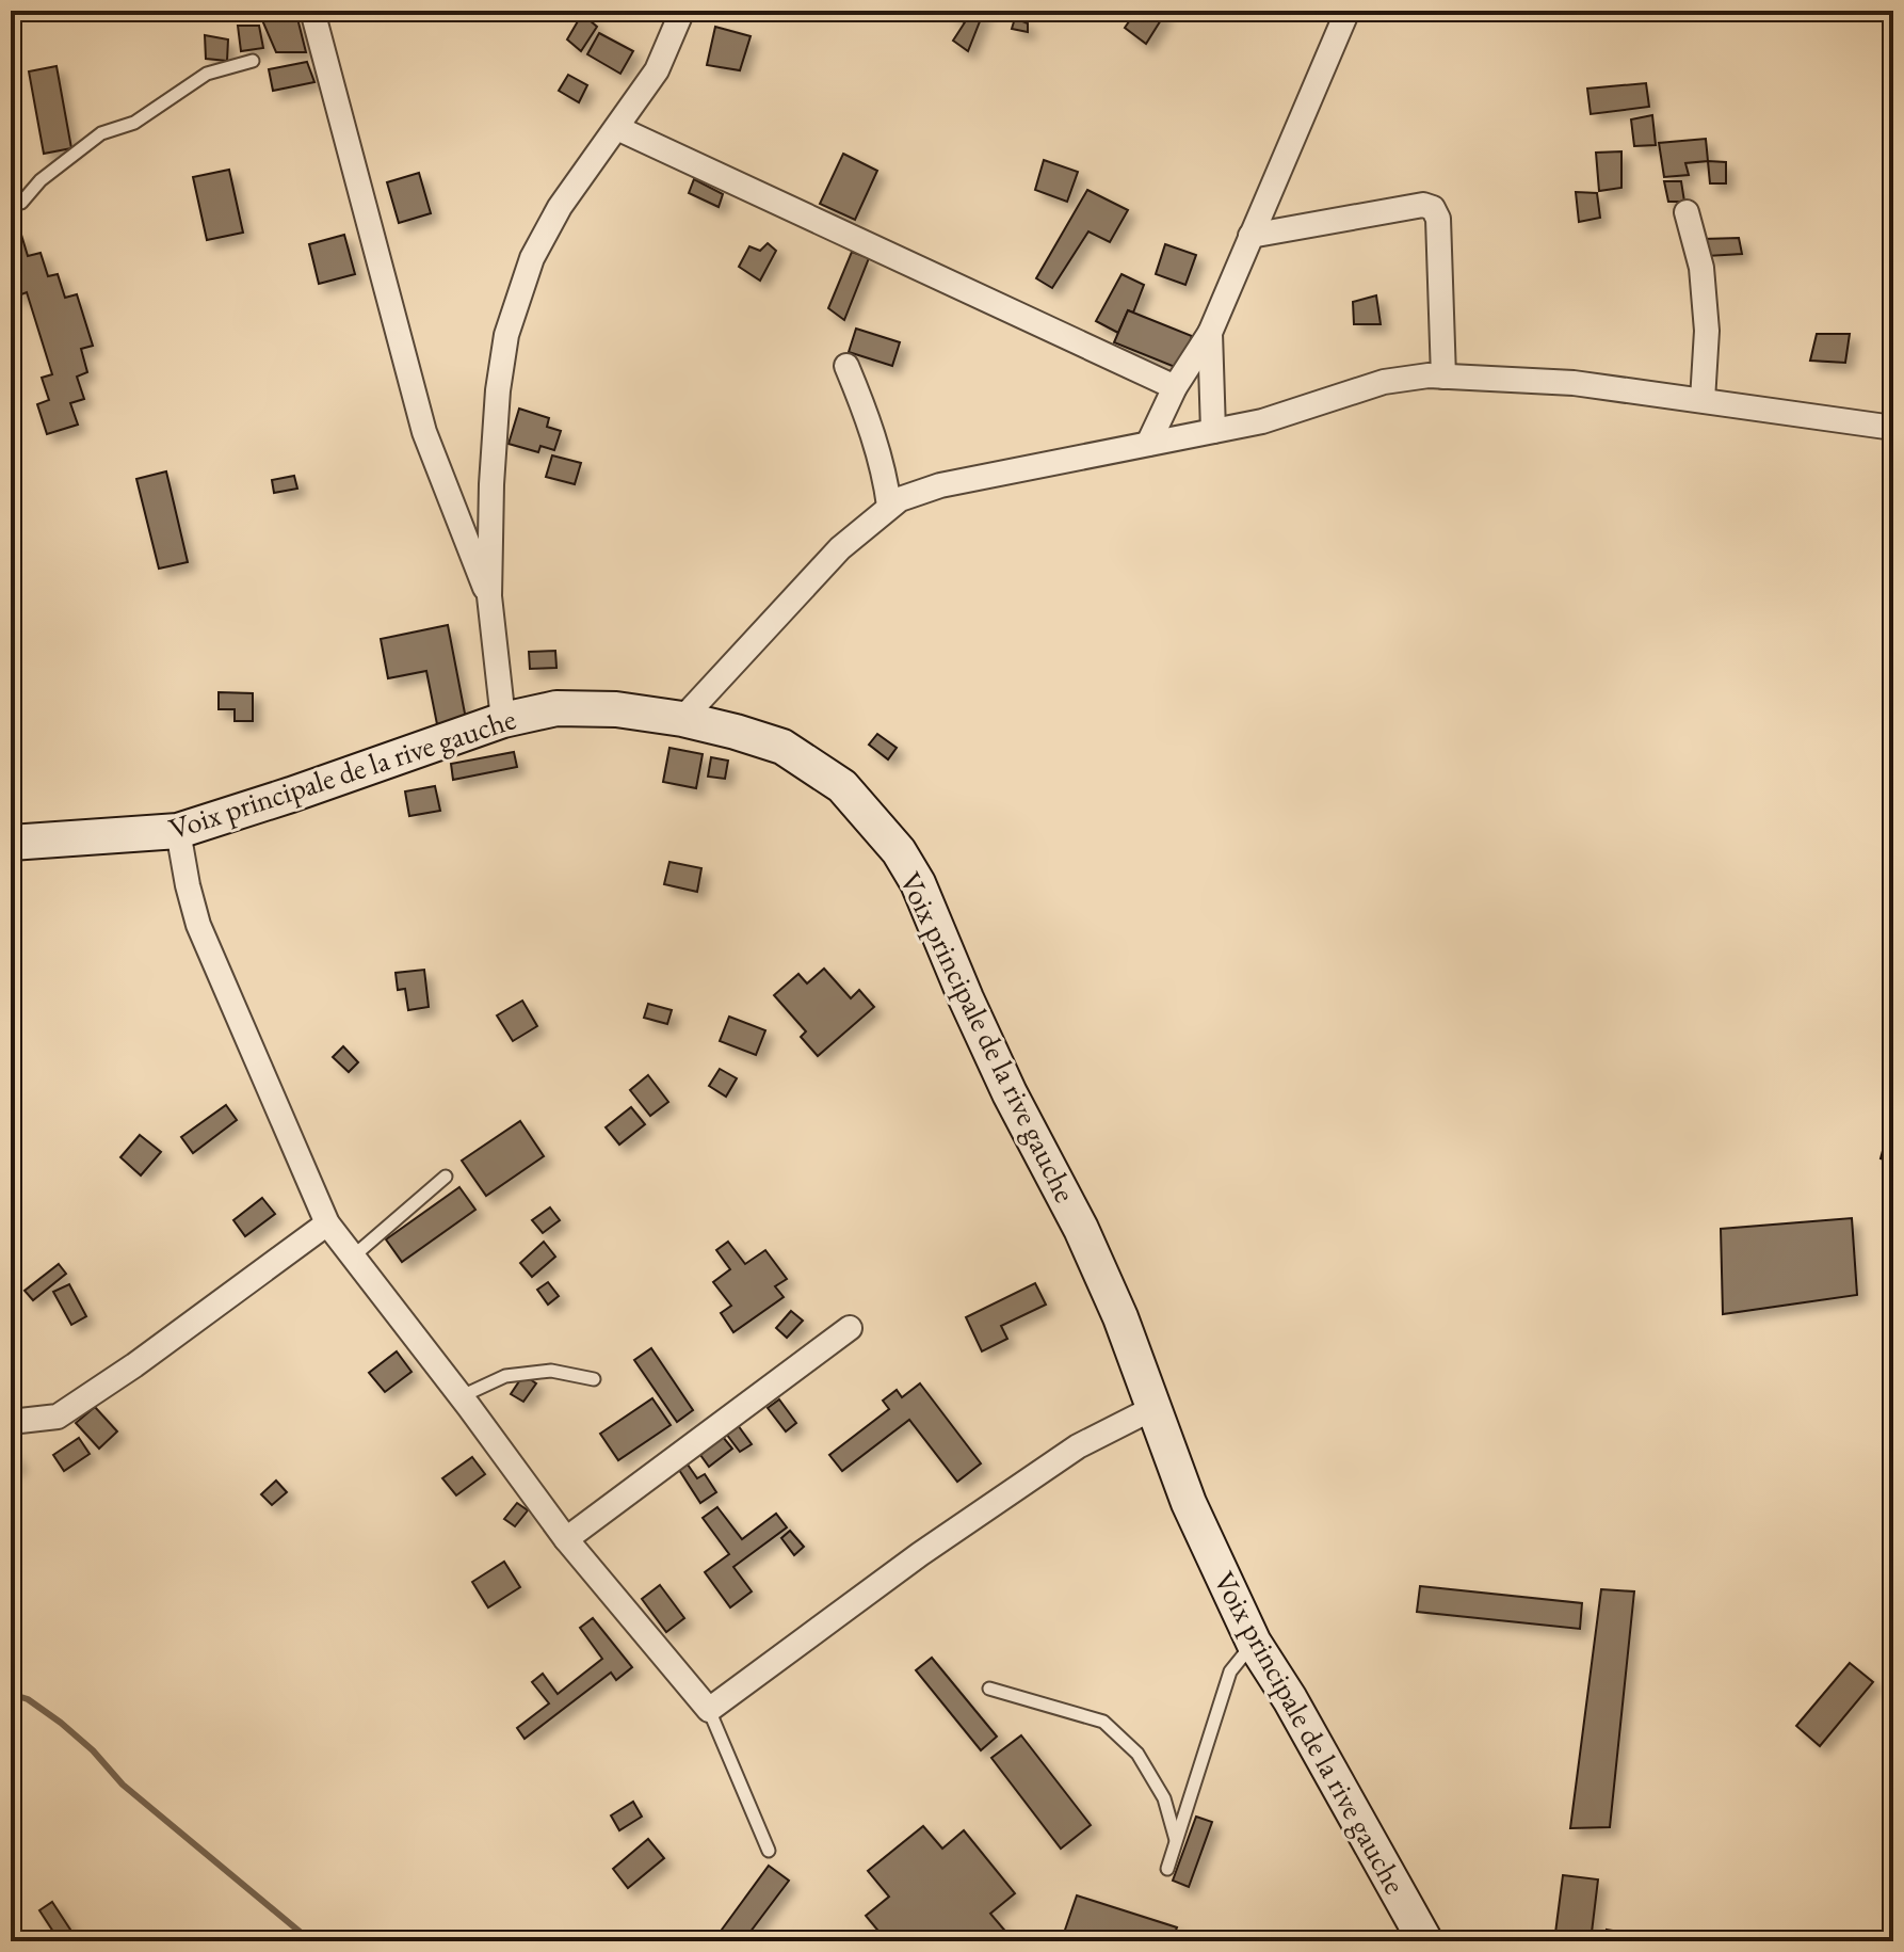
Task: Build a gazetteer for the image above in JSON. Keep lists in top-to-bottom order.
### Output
{
  "streets": {
    "street": ["Voix principale de la rive gauche"]
  }
}
